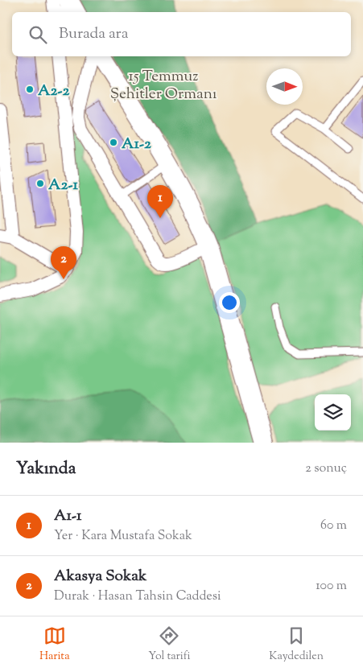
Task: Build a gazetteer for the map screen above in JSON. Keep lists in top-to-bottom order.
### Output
{
  "parks": ["15 Temmuz Şehitler Ormanı"],
  "places": ["A2-2", "A1-2", "A2-1"],
  "north": "right",
  "page": {
    "search": "Burada ara",
    "pins": ["1", "2"],
    "heading": ["Yakında", "2 sonuç"],
    "list": [
      {
        "mark": "1",
        "name": "A1-1",
        "note": "Yer · Kara Mustafa Sokak",
        "value": "60 m"
      },
      {
        "mark": "2",
        "name": "Akasya Sokak",
        "note": "Durak · Hasan Tahsin Caddesi",
        "value": "100 m"
      }
    ],
    "nav": ["Harita", "Yol tarifi", "Kaydedilen"]
  }
}
